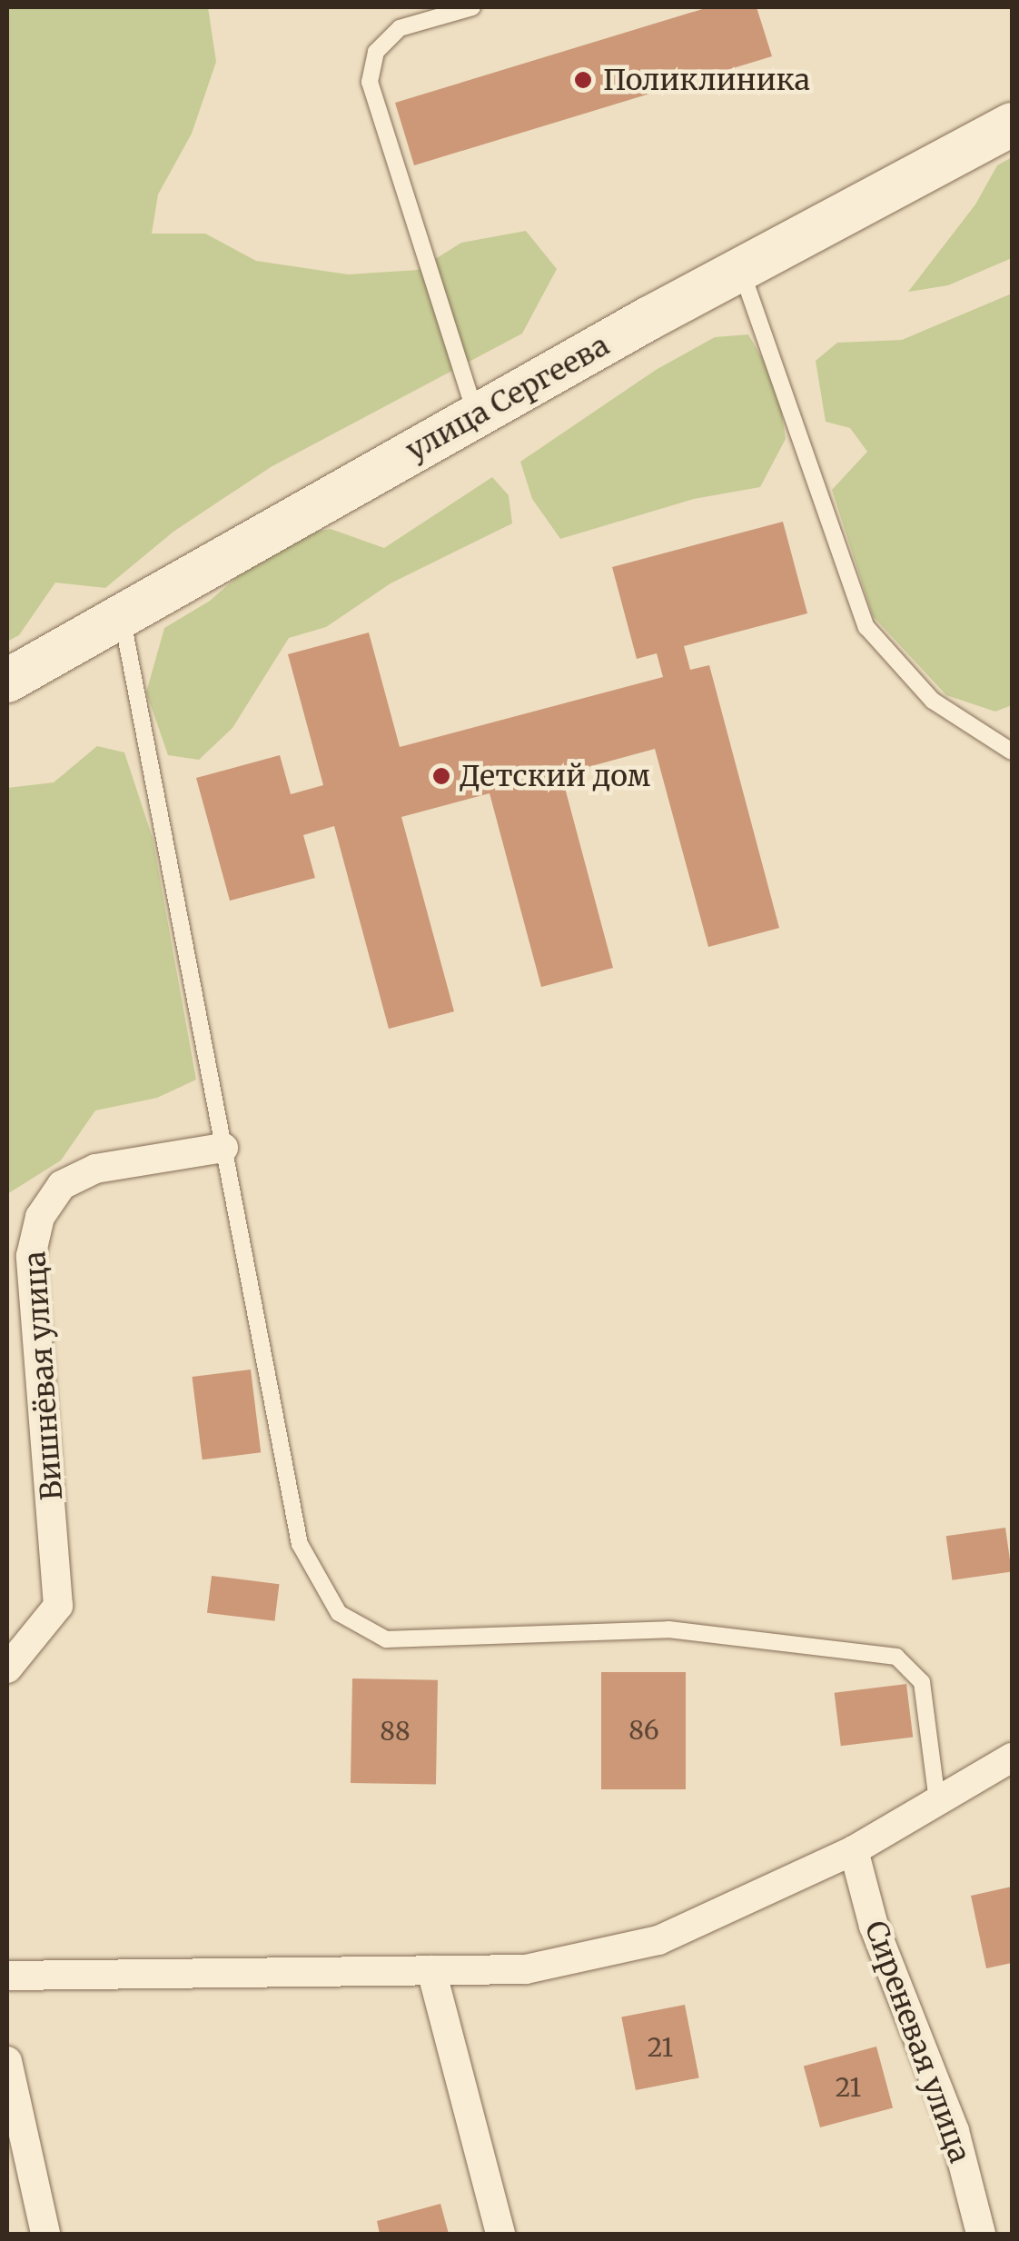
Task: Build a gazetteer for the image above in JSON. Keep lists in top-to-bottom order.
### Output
{
  "streets": {
    "main road": ["улица Сергеева"],
    "street": ["Вишнёвая улица", "Сиреневая улица"]
  },
  "places": ["Поликлиника", "Детский дом"],
  "house_numbers": [
    "86",
    "88",
    "21",
    "21"
  ]
}
